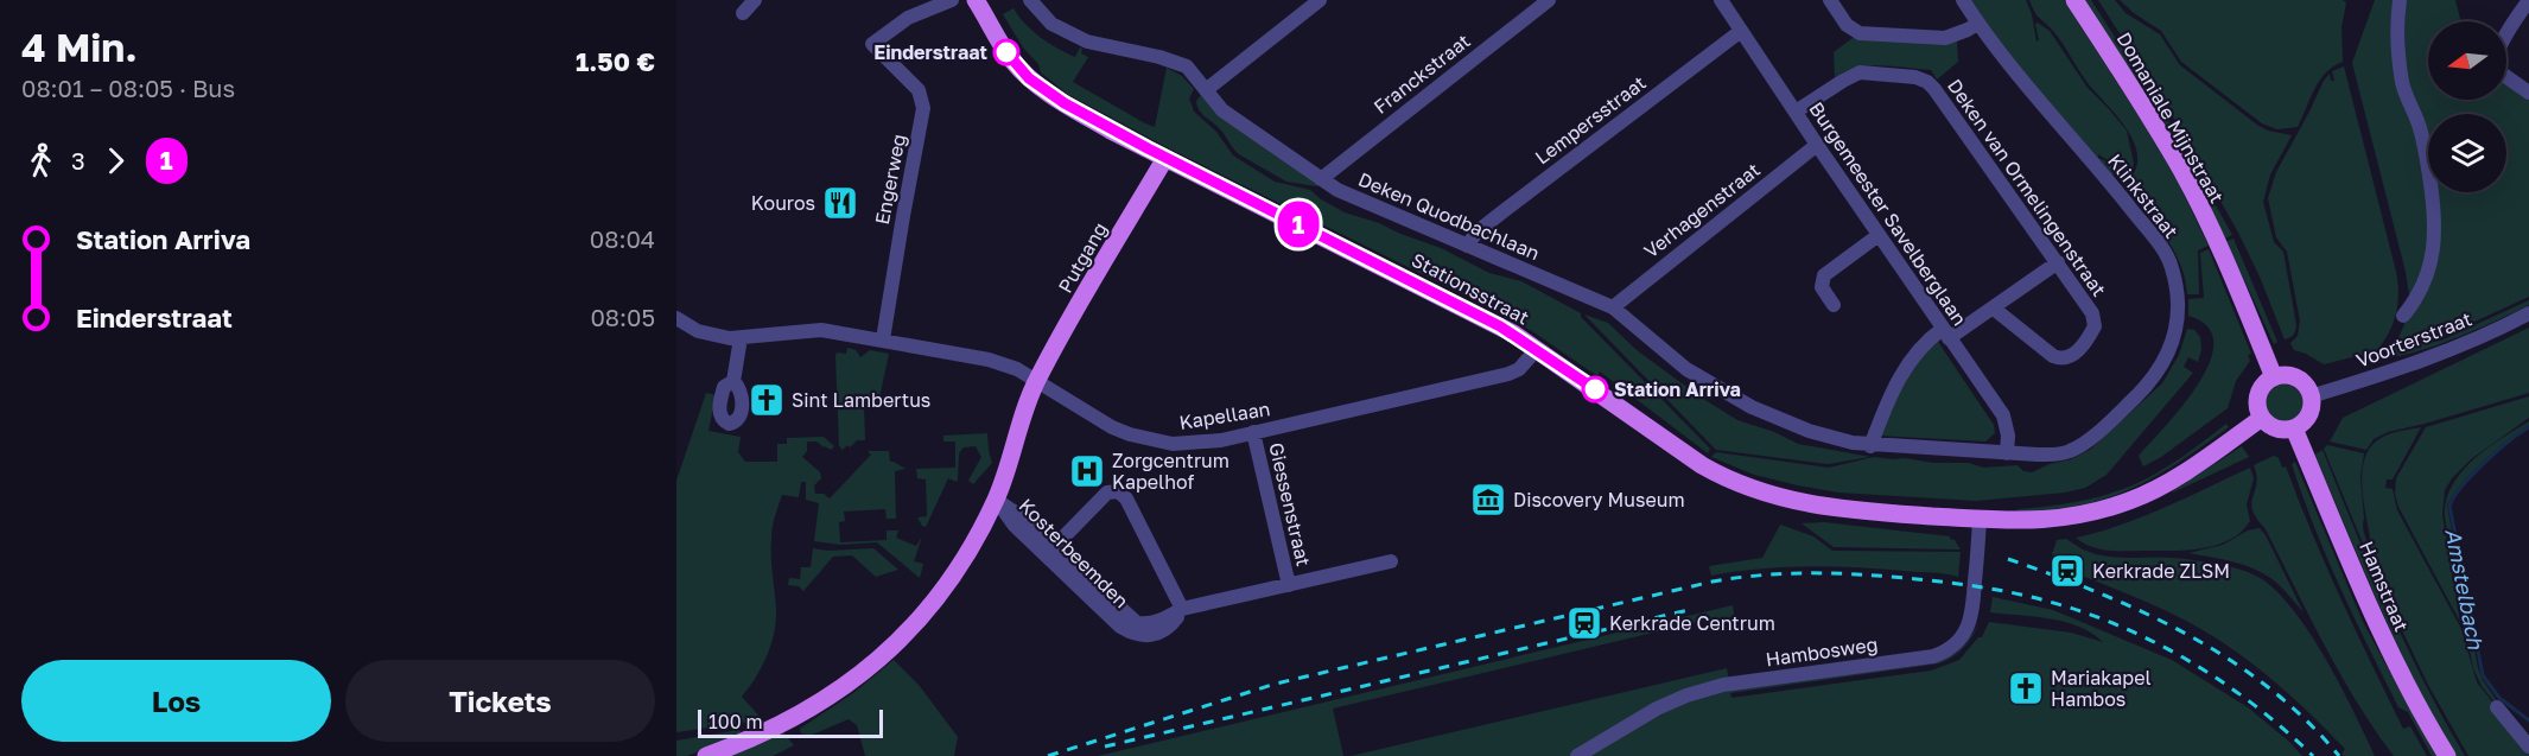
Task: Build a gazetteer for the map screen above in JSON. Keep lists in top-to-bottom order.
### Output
{
  "streets": {
    "main road": [
      "Domaniale Mijnstraat",
      "Putgang",
      "Stationsstraat",
      "Hamstraat"
    ],
    "street": [
      "Franckstraat",
      "Lempersstraat",
      "Engerweg",
      "Deken van Ormelingenstraat",
      "Klinkstraat",
      "Verhagenstraat",
      "Burgemeester Savelberglaan",
      "Deken Quodbachlaan",
      "Voorterstraat",
      "Kapellaan",
      "Giessenstraat",
      "Kosterbeemden",
      "Hambosweg"
    ]
  },
  "crossings": [
    ["Franckstraat", "Deken Quodbachlaan"],
    ["Domaniale Mijnstraat", "Stationsstraat"],
    ["Domaniale Mijnstraat", "Voorterstraat"],
    ["Domaniale Mijnstraat", "Hamstraat"],
    ["Lempersstraat", "Burgemeester Savelberglaan"],
    ["Lempersstraat", "Deken Quodbachlaan"],
    ["Engerweg", "Kapellaan"],
    ["Deken van Ormelingenstraat", "Burgemeester Savelberglaan"],
    ["Klinkstraat", "Burgemeester Savelberglaan"],
    ["Klinkstraat", "Deken Quodbachlaan"],
    ["Verhagenstraat", "Burgemeester Savelberglaan"],
    ["Verhagenstraat", "Deken Quodbachlaan"],
    ["Burgemeester Savelberglaan", "Deken Quodbachlaan"],
    ["Putgang", "Stationsstraat"],
    ["Putgang", "Kapellaan"],
    ["Putgang", "Kosterbeemden"],
    ["Stationsstraat", "Voorterstraat"],
    ["Stationsstraat", "Kapellaan"],
    ["Stationsstraat", "Hamstraat"],
    ["Stationsstraat", "Hambosweg"],
    ["Voorterstraat", "Hamstraat"],
    ["Kapellaan", "Giessenstraat"],
    ["Giessenstraat", "Kosterbeemden"]
  ],
  "water": ["Amstelbach"],
  "places": {
    "other": ["Einderstraat", "Station Arriva"],
    "restaurant": ["Kouros"],
    "church": ["Sint Lambertus", "Mariakapel Hambos"],
    "hospital": ["Zorgcentrum Kapelhof"],
    "museum": ["Discovery Museum"],
    "station": ["Kerkrade ZLSM", "Kerkrade Centrum"]
  },
  "lines": ["bus line 1"],
  "scale_bar": "100 m",
  "north": "left",
  "page": {
    "heading": ["4 Min.", "08:01 – 08:05 · Bus", "1.50 €"],
    "on_map": "1",
    "legs": ["3", "1"],
    "list": [
      {
        "name": "Station Arriva",
        "value": "08:04"
      },
      {
        "name": "Einderstraat",
        "value": "08:05"
      }
    ],
    "buttons": ["Los", "Tickets"],
    "scale": "100 m"
  }
}
